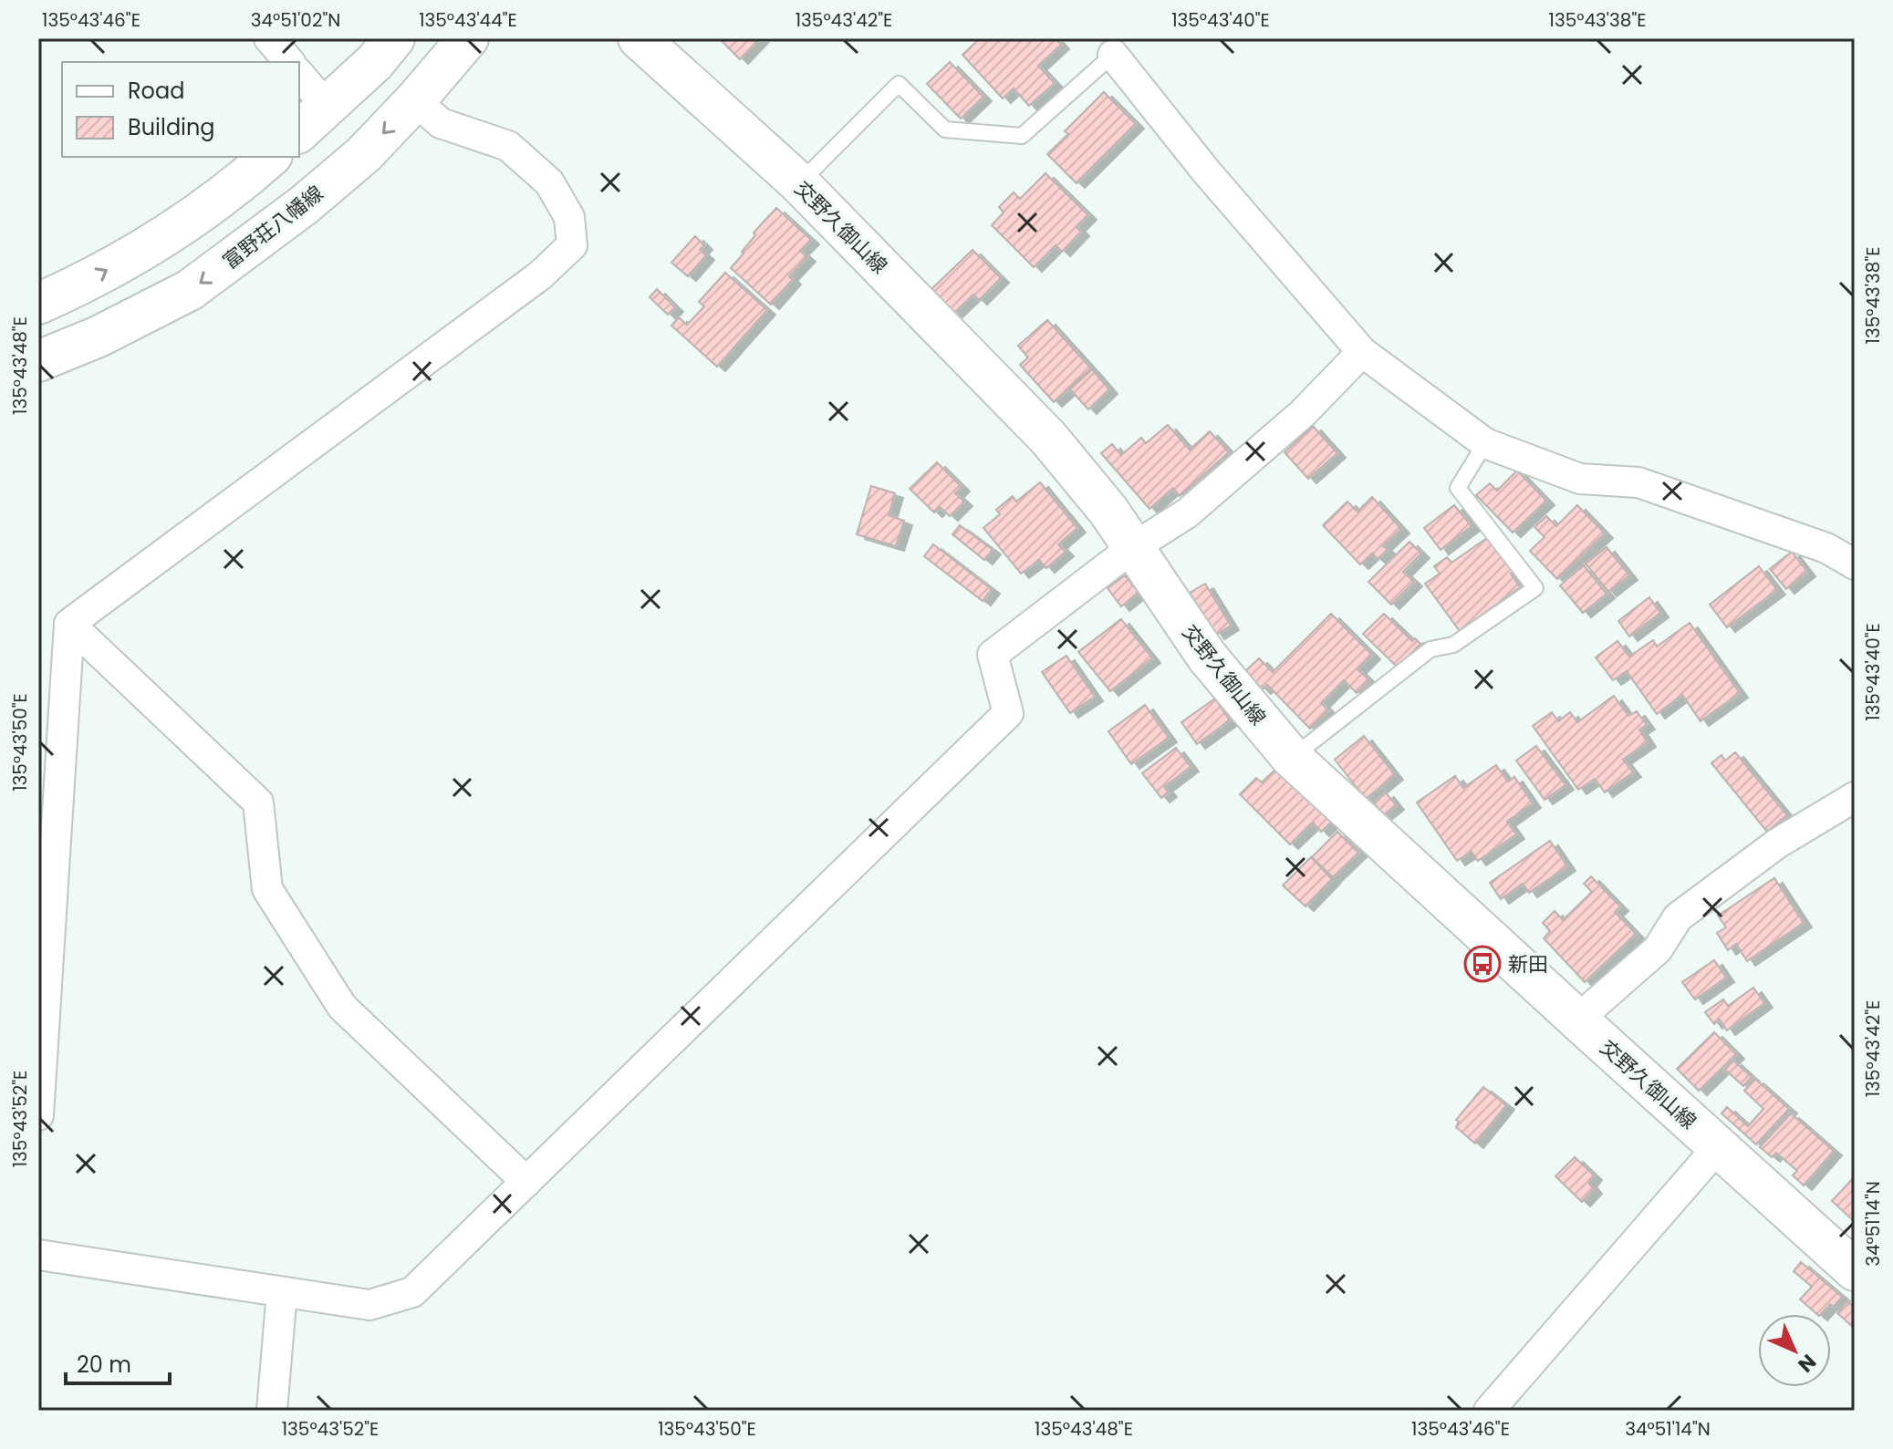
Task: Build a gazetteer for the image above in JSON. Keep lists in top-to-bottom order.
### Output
{
  "streets": {
    "main road": ["富野荘八幡線", "交野久御山線"]
  },
  "places": {
    "bus stop": ["新田"]
  },
  "legend": ["Road", "Building"],
  "scale_bar": "20 m",
  "north": "bottom right",
  "coordinates": [
    "135°43'46\"E",
    "34°51'02\"N",
    "135°43'44\"E",
    "135°43'42\"E",
    "135°43'40\"E",
    "135°43'38\"E",
    "135°43'48\"E",
    "135°43'50\"E",
    "135°43'52\"E",
    "34°51'14\"N"
  ]
}
